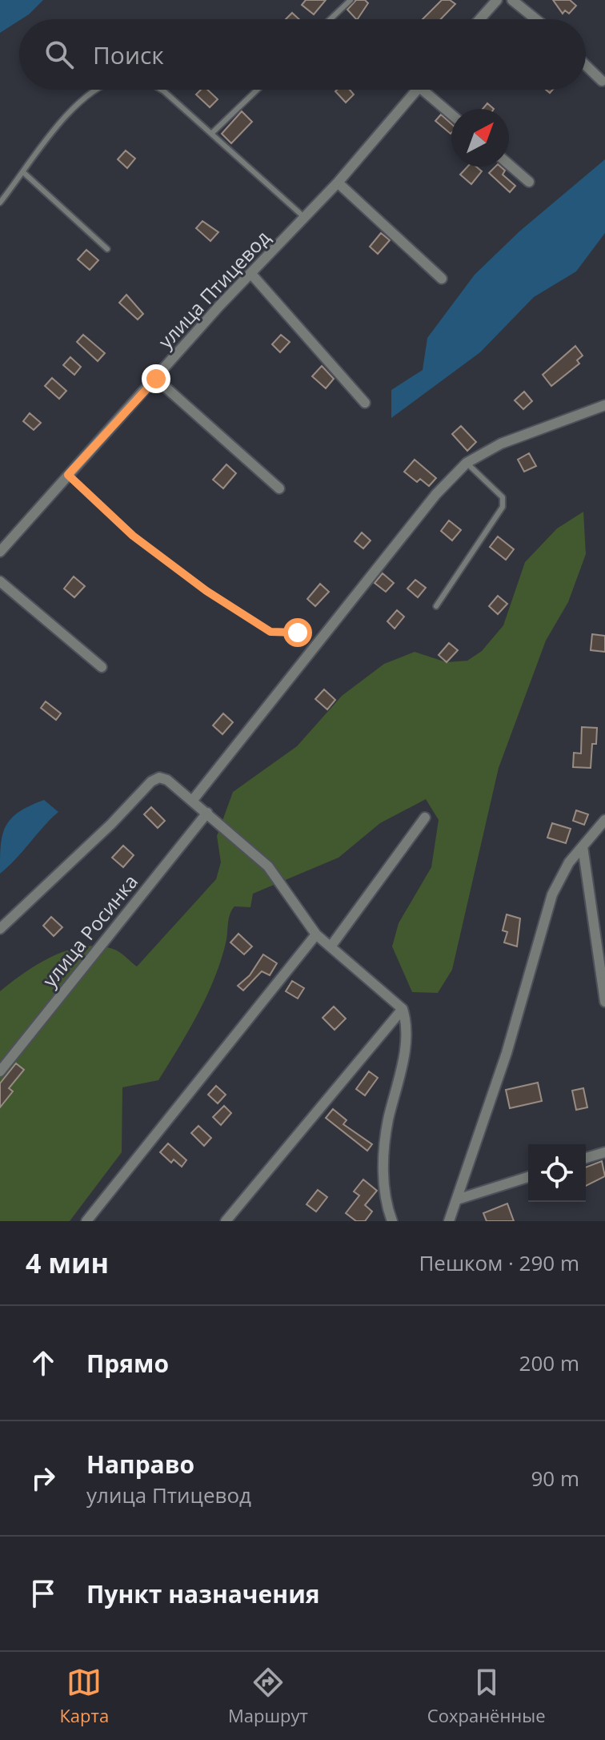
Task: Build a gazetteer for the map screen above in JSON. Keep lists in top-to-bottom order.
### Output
{
  "streets": {
    "street": ["улица Птицевод", "улица Росинка"]
  },
  "north": "top right",
  "page": {
    "search": "Поиск",
    "heading": ["4 мин", "Пешком · 290 m"],
    "list": [
      ["Прямо", "200 m"],
      ["Направо", "улица Птицевод", "90 m"],
      "Пункт назначения"
    ],
    "nav": ["Карта", "Маршрут", "Сохранённые"]
  }
}
